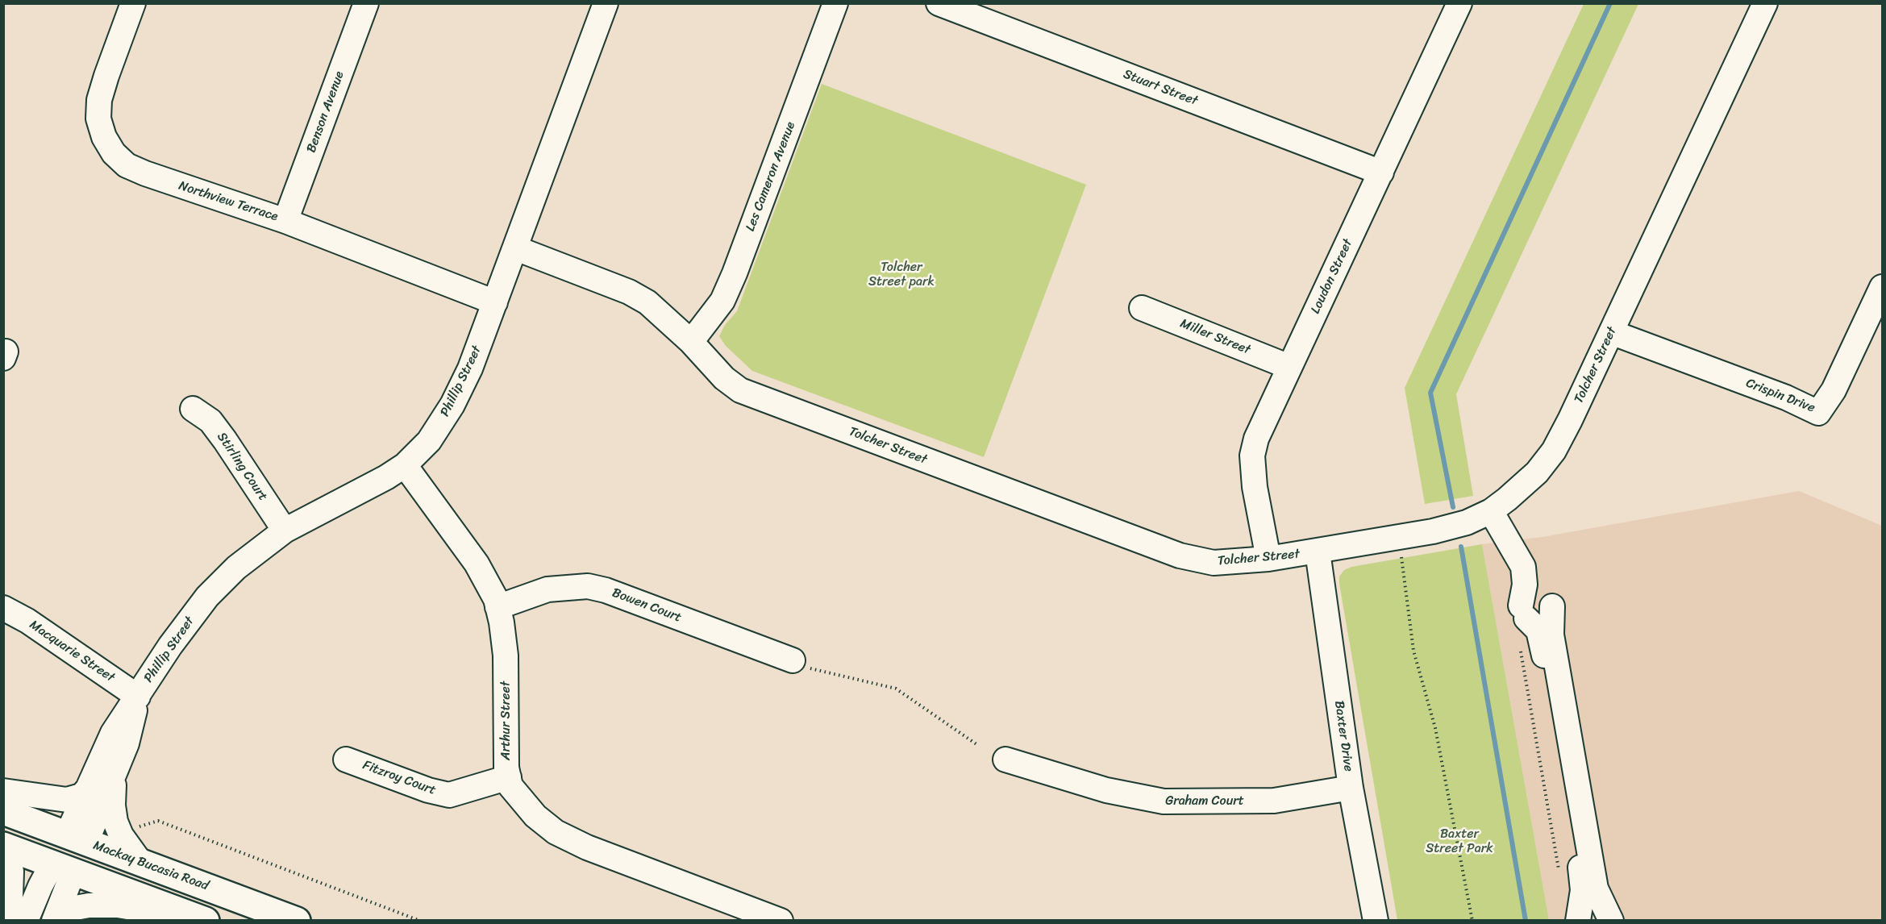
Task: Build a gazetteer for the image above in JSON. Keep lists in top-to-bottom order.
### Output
{
  "streets": {
    "main road": ["Phillip Street", "Mackay Bucasia Road"],
    "street": [
      "Stuart Street",
      "Benson Avenue",
      "Les Cameron Avenue",
      "Northview Terrace",
      "Loudon Street",
      "Miller Street",
      "Tolcher Street",
      "Crispin Drive",
      "Stirling Court",
      "Bowen Court",
      "Macquarie Street",
      "Arthur Street",
      "Baxter Drive",
      "Fitzroy Court",
      "Graham Court"
    ]
  },
  "crossings": [
    ["Stuart Street", "Loudon Street"],
    ["Benson Avenue", "Northview Terrace"],
    ["Les Cameron Avenue", "Tolcher Street"],
    ["Northview Terrace", "Phillip Street"],
    ["Loudon Street", "Miller Street"],
    ["Loudon Street", "Tolcher Street"],
    ["Tolcher Street", "Phillip Street"],
    ["Tolcher Street", "Crispin Drive"],
    ["Tolcher Street", "Baxter Drive"],
    ["Phillip Street", "Stirling Court"],
    ["Phillip Street", "Macquarie Street"],
    ["Phillip Street", "Arthur Street"],
    ["Phillip Street", "Mackay Bucasia Road"],
    ["Bowen Court", "Arthur Street"],
    ["Arthur Street", "Fitzroy Court"],
    ["Baxter Drive", "Graham Court"]
  ],
  "parks": ["Tolcher Street park", "Baxter Street Park"]
}
